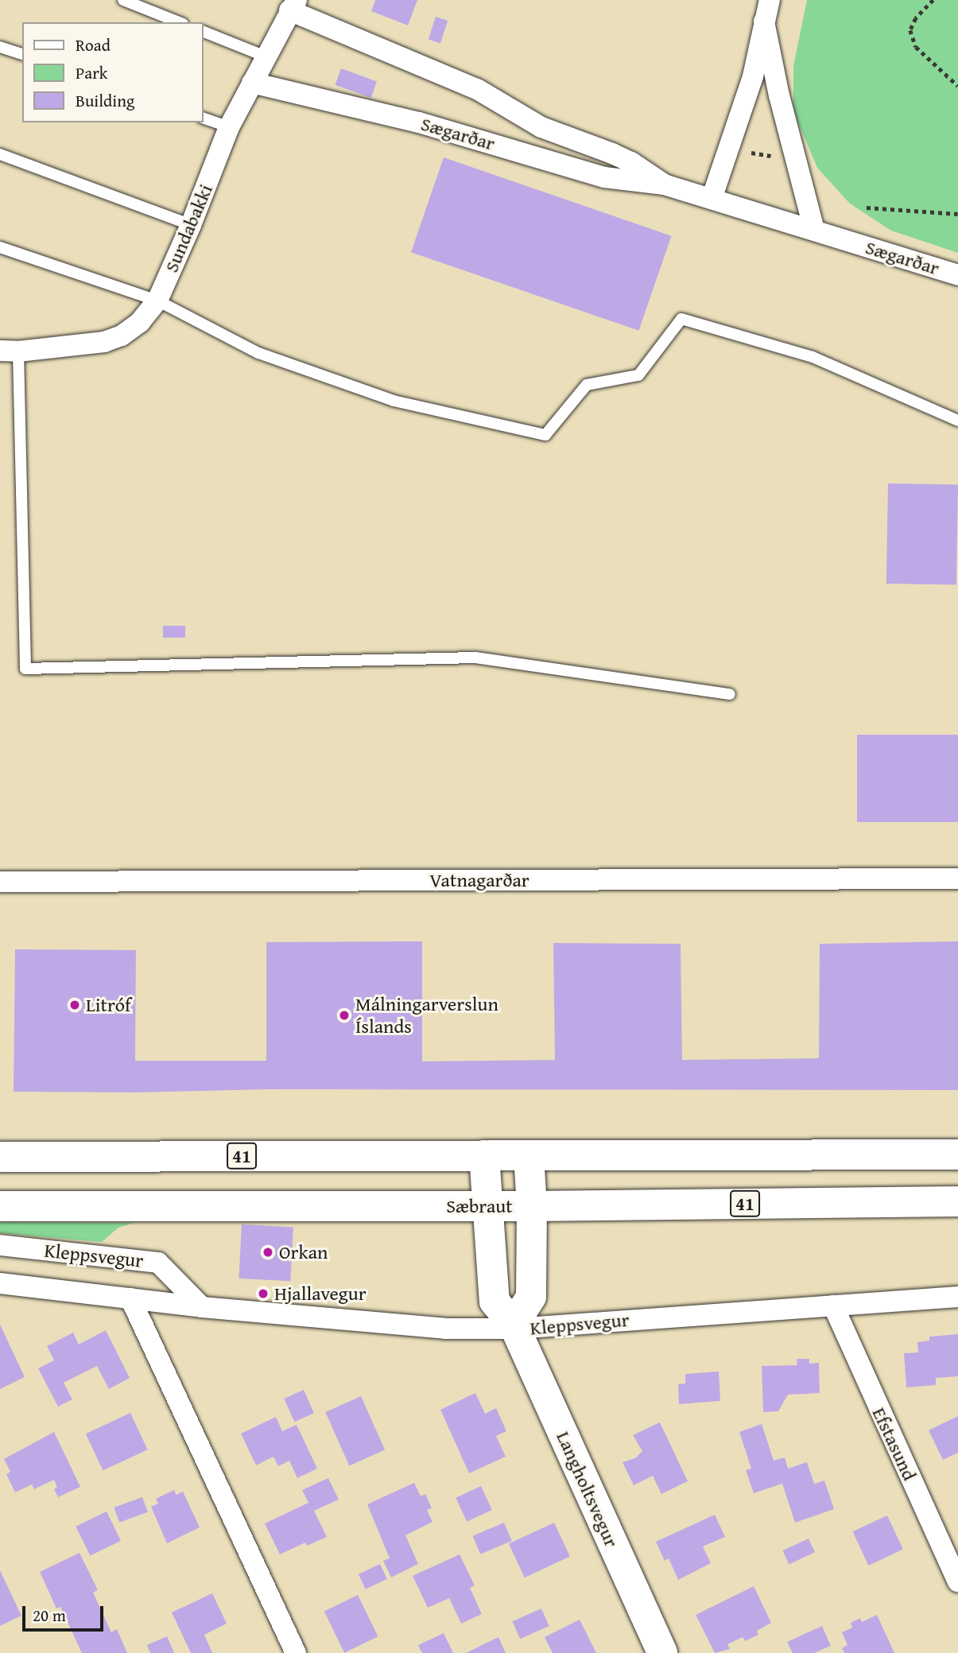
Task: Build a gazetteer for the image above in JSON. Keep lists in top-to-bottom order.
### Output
{
  "streets": {
    "main road": ["41", "Sæbraut", "Langholtsvegur"],
    "street": [
      "Sægarðar",
      "Sundabakki",
      "Vatnagarðar",
      "Kleppsvegur",
      "Efstasund"
    ]
  },
  "crossings": [
    ["Sægarðar", "Sundabakki"],
    ["41", "Langholtsvegur"],
    ["Sæbraut", "Langholtsvegur"],
    ["Kleppsvegur", "Efstasund"],
    ["Kleppsvegur", "Langholtsvegur"]
  ],
  "places": [
    "Litróf",
    "Málningarverslun Íslands",
    "Orkan",
    "Hjallavegur"
  ],
  "legend": ["Road", "Park", "Building"],
  "scale_bar": "20 m"
}
